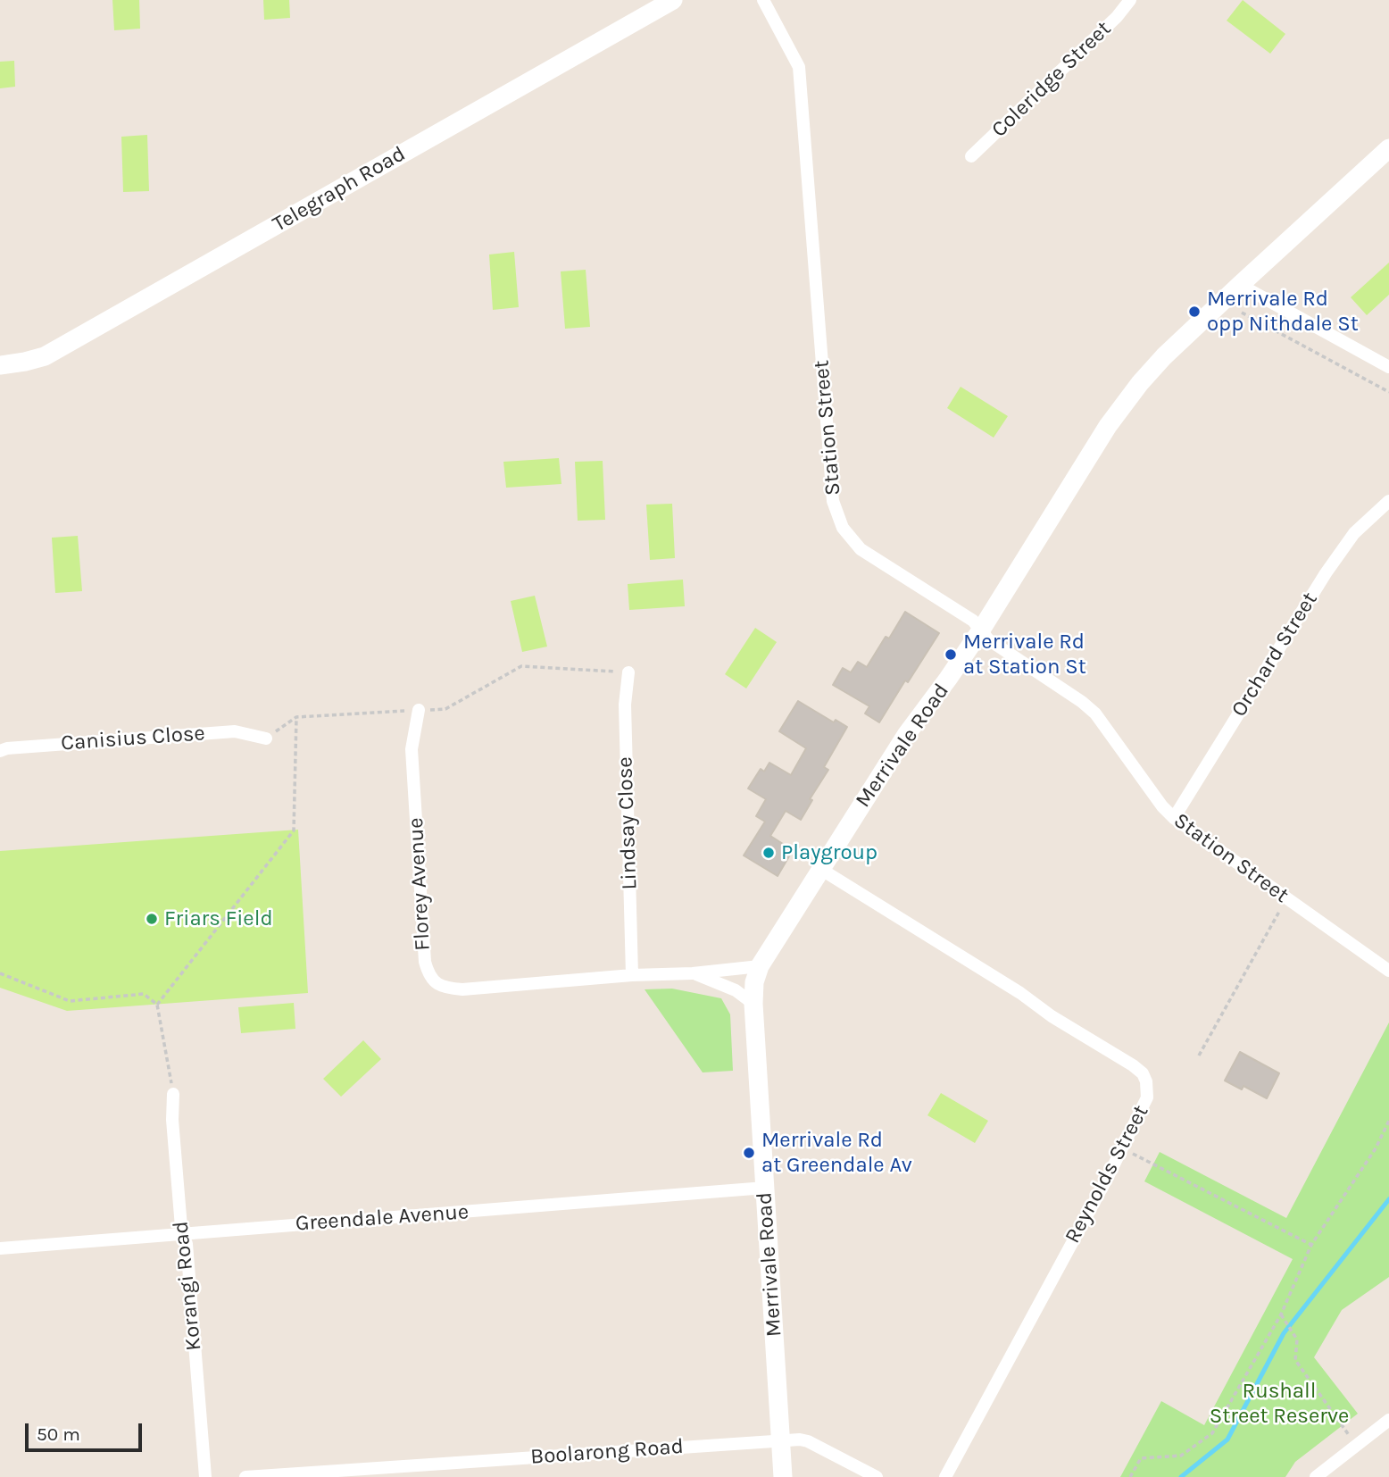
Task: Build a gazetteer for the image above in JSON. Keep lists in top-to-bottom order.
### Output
{
  "streets": {
    "street": [
      "Coleridge Street",
      "Telegraph Road",
      "Station Street",
      "Orchard Street",
      "Canisius Close",
      "Merrivale Road",
      "Lindsay Close",
      "Florey Avenue",
      "Reynolds Street",
      "Greendale Avenue",
      "Korangi Road",
      "Boolarong Road"
    ]
  },
  "crossings": [
    ["Station Street", "Orchard Street"],
    ["Station Street", "Merrivale Road"],
    ["Merrivale Road", "Florey Avenue"],
    ["Merrivale Road", "Reynolds Street"],
    ["Merrivale Road", "Greendale Avenue"],
    ["Merrivale Road", "Boolarong Road"],
    ["Lindsay Close", "Florey Avenue"],
    ["Greendale Avenue", "Korangi Road"]
  ],
  "parks": ["Rushall Street Reserve"],
  "places": [
    "Merrivale Rd opp Nithdale St",
    "Merrivale Rd at Station St",
    "Playgroup",
    "Friars Field",
    "Merrivale Rd at Greendale Av"
  ],
  "scale_bar": "50 m"
}
